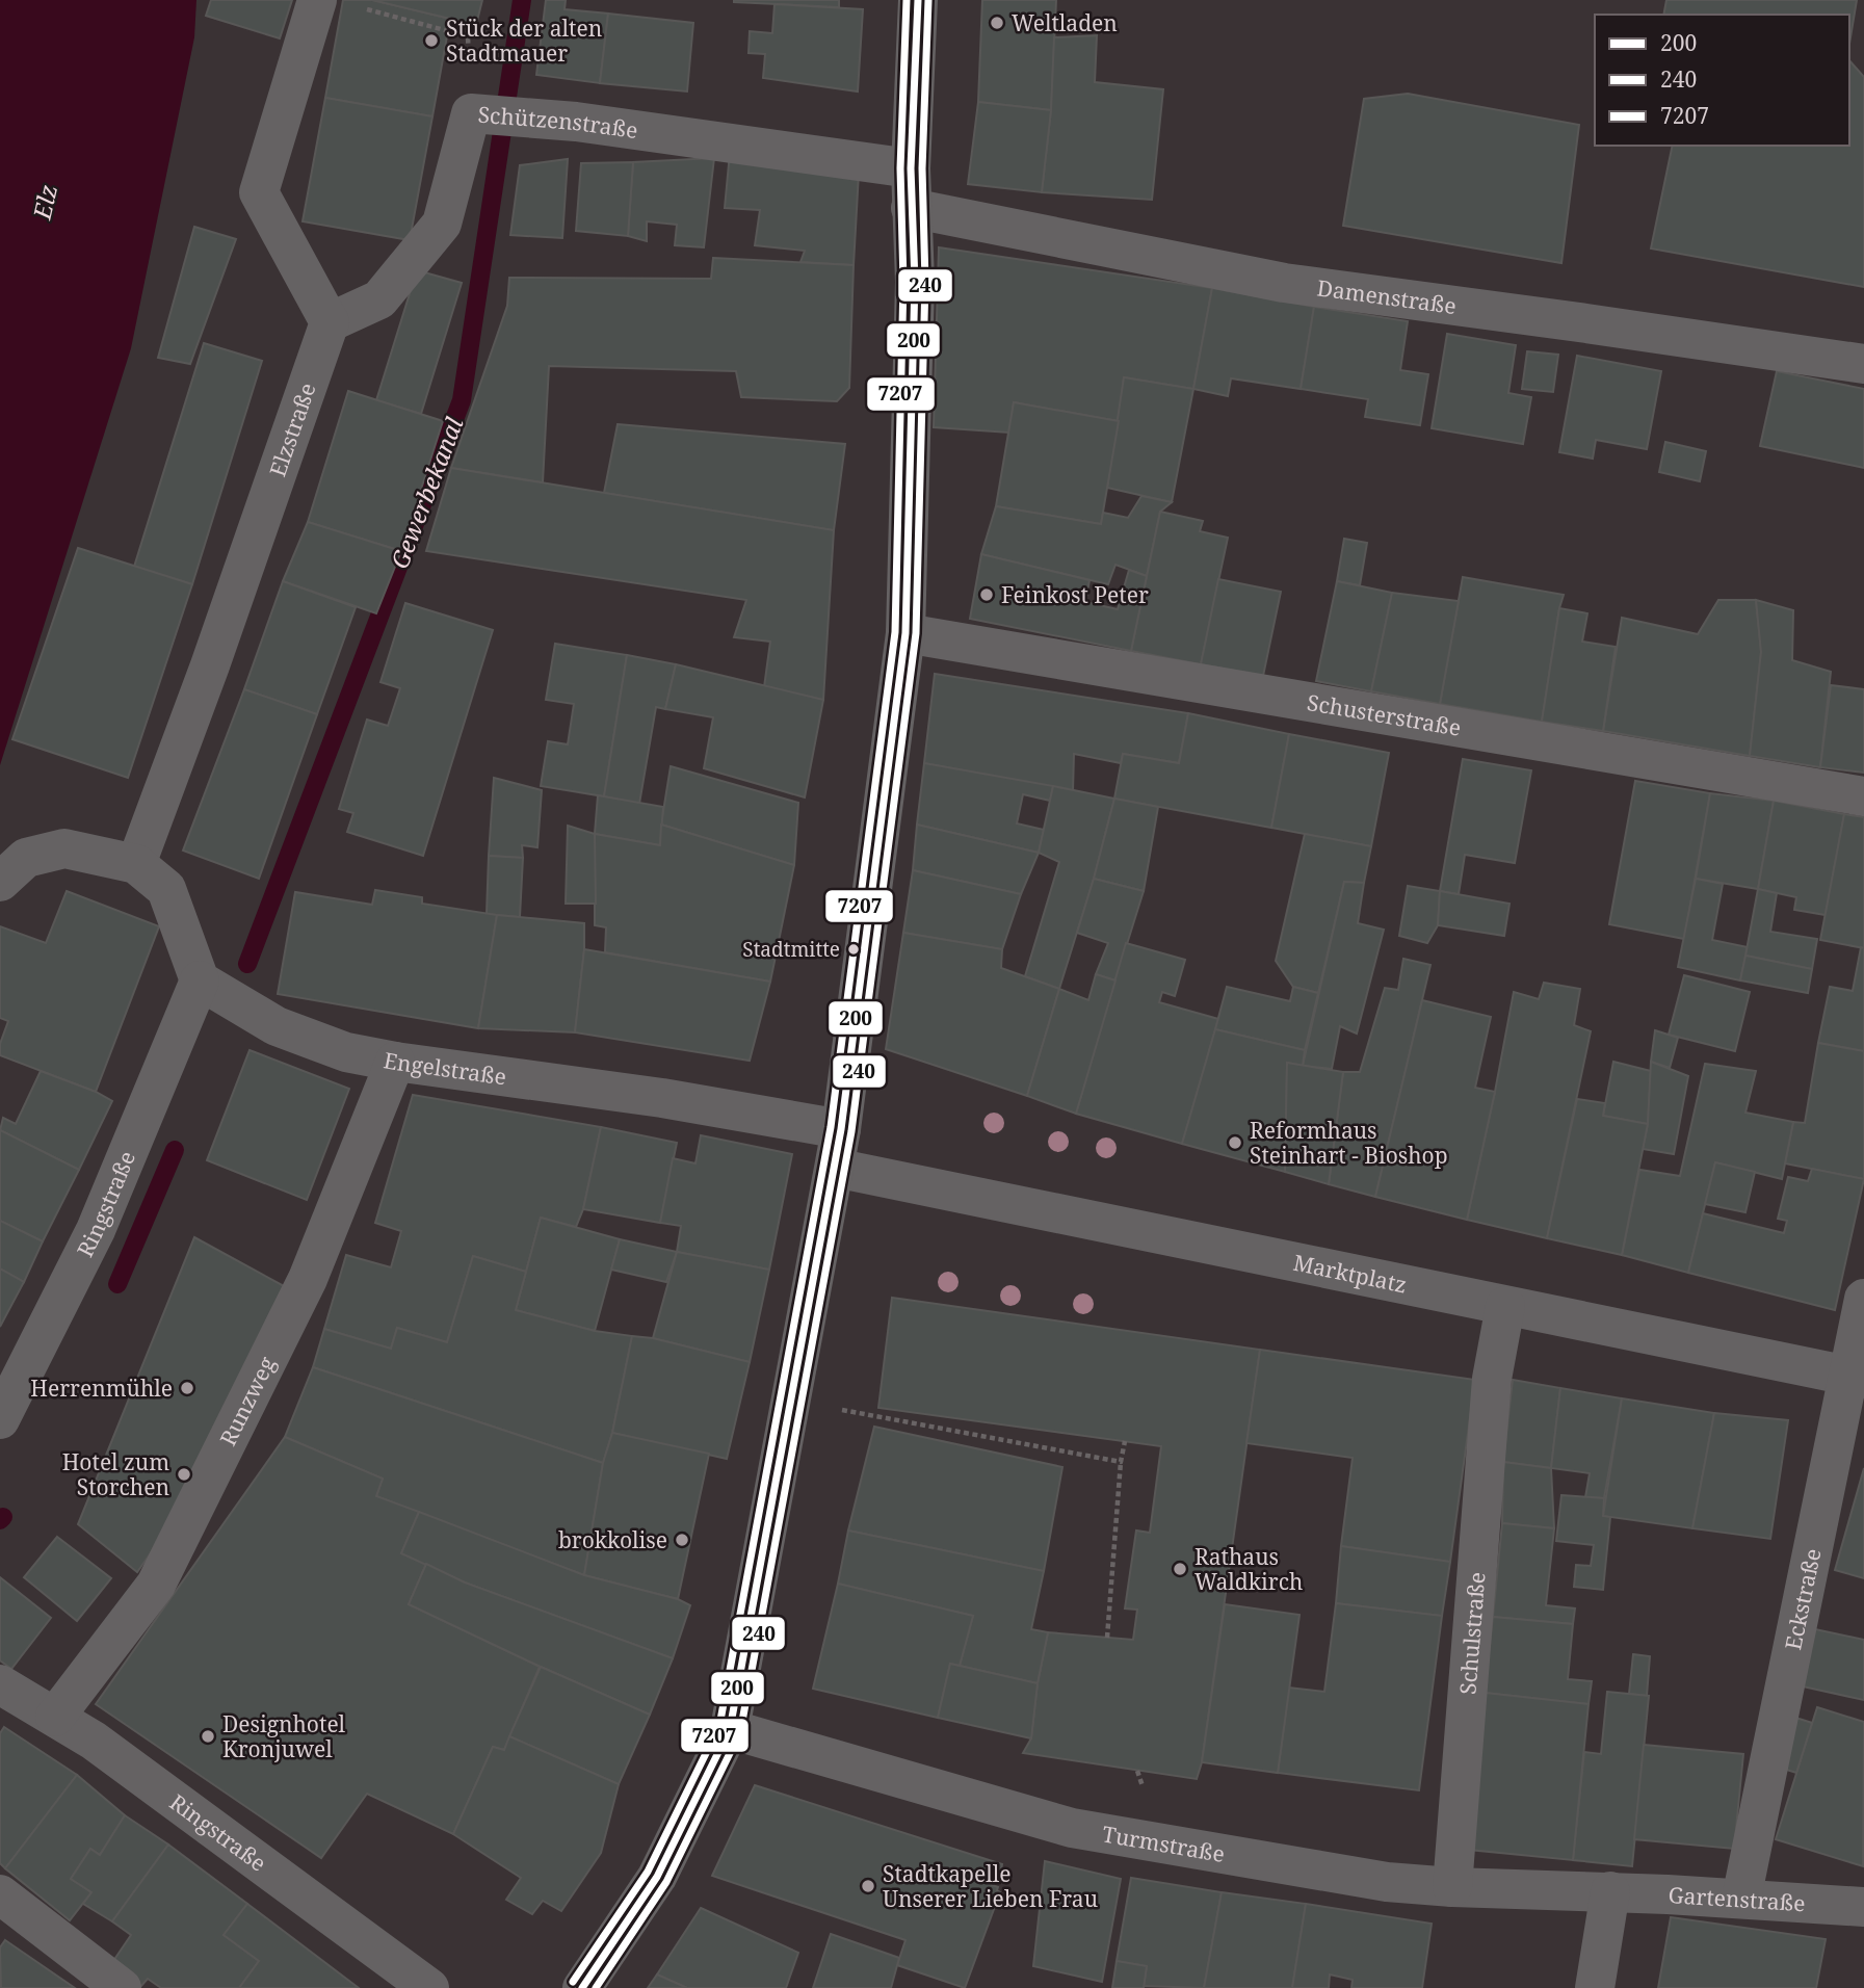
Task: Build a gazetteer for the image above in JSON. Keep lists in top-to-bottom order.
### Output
{
  "streets": {
    "street": [
      "Schützenstraße",
      "Damenstraße",
      "Elzstraße",
      "Schusterstraße",
      "Engelstraße",
      "Ringstraße",
      "Marktplatz",
      "Runzweg",
      "Eckstraße",
      "Schulstraße",
      "Turmstraße",
      "Gartenstraße"
    ]
  },
  "crossings": [
    ["Schützenstraße", "Elzstraße"],
    ["Engelstraße", "Ringstraße"],
    ["Engelstraße", "Runzweg"],
    ["Ringstraße", "Runzweg"],
    ["Marktplatz", "Eckstraße"],
    ["Marktplatz", "Schulstraße"],
    ["Eckstraße", "Gartenstraße"],
    ["Schulstraße", "Turmstraße"],
    ["Turmstraße", "Gartenstraße"]
  ],
  "water": ["Elz", "Gewerbekanal"],
  "places": [
    "Weltladen",
    "Stück der alten Stadtmauer",
    "Feinkost Peter",
    "Stadtmitte",
    "Reformhaus Steinhart - Bioshop",
    "Herrenmühle",
    "Hotel zum Storchen",
    "brokkolise",
    "Rathaus Waldkirch",
    "Designhotel Kronjuwel",
    "Stadtkapelle Unserer Lieben Frau"
  ],
  "lines": ["transit line 200", "transit line 240", "transit line 7207"],
  "legend": ["200", "240", "7207"]
}
